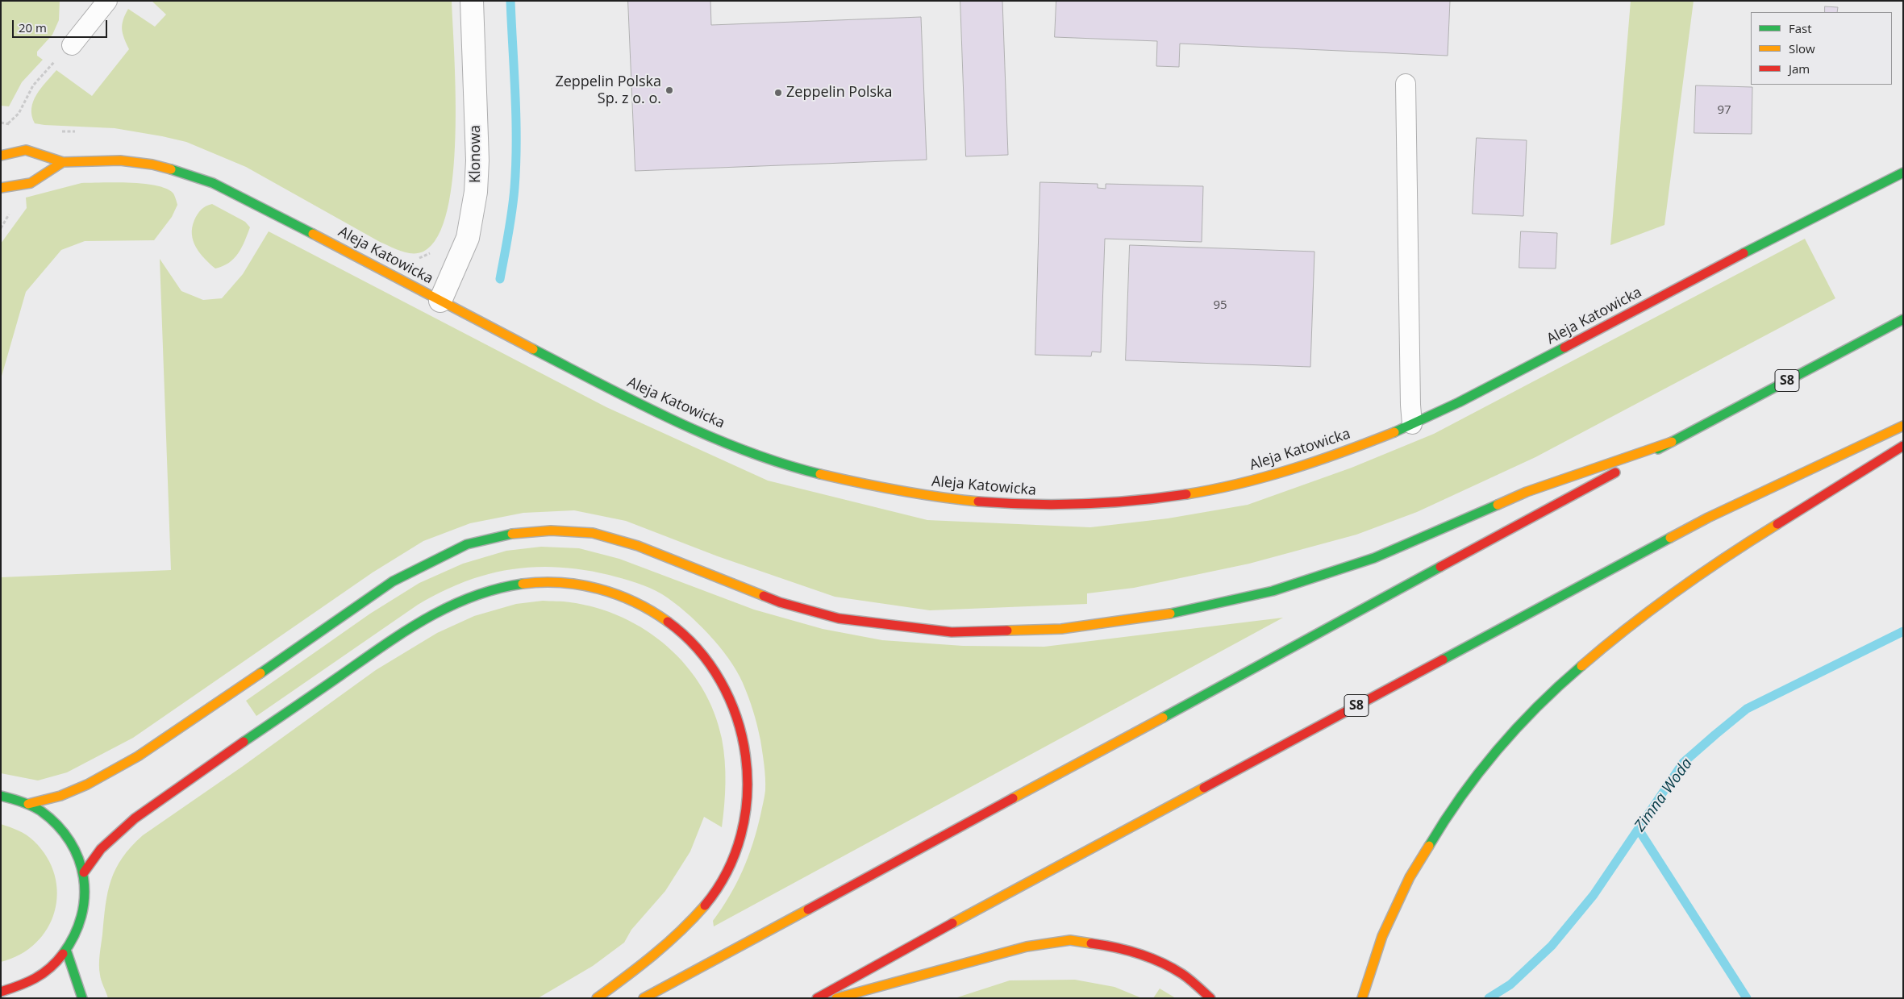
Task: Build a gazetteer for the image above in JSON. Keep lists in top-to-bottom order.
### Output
{
  "streets": {
    "main road": ["Aleja Katowicka", "S8"],
    "street": ["Klonowa"]
  },
  "crossings": [
    ["Klonowa", "Aleja Katowicka"]
  ],
  "water": ["Zimna Woda"],
  "places": ["Zeppelin Polska Sp. z o. o.", "Zeppelin Polska"],
  "house_numbers": ["97", "95"],
  "legend": ["Fast", "Slow", "Jam"],
  "scale_bar": "20 m"
}
